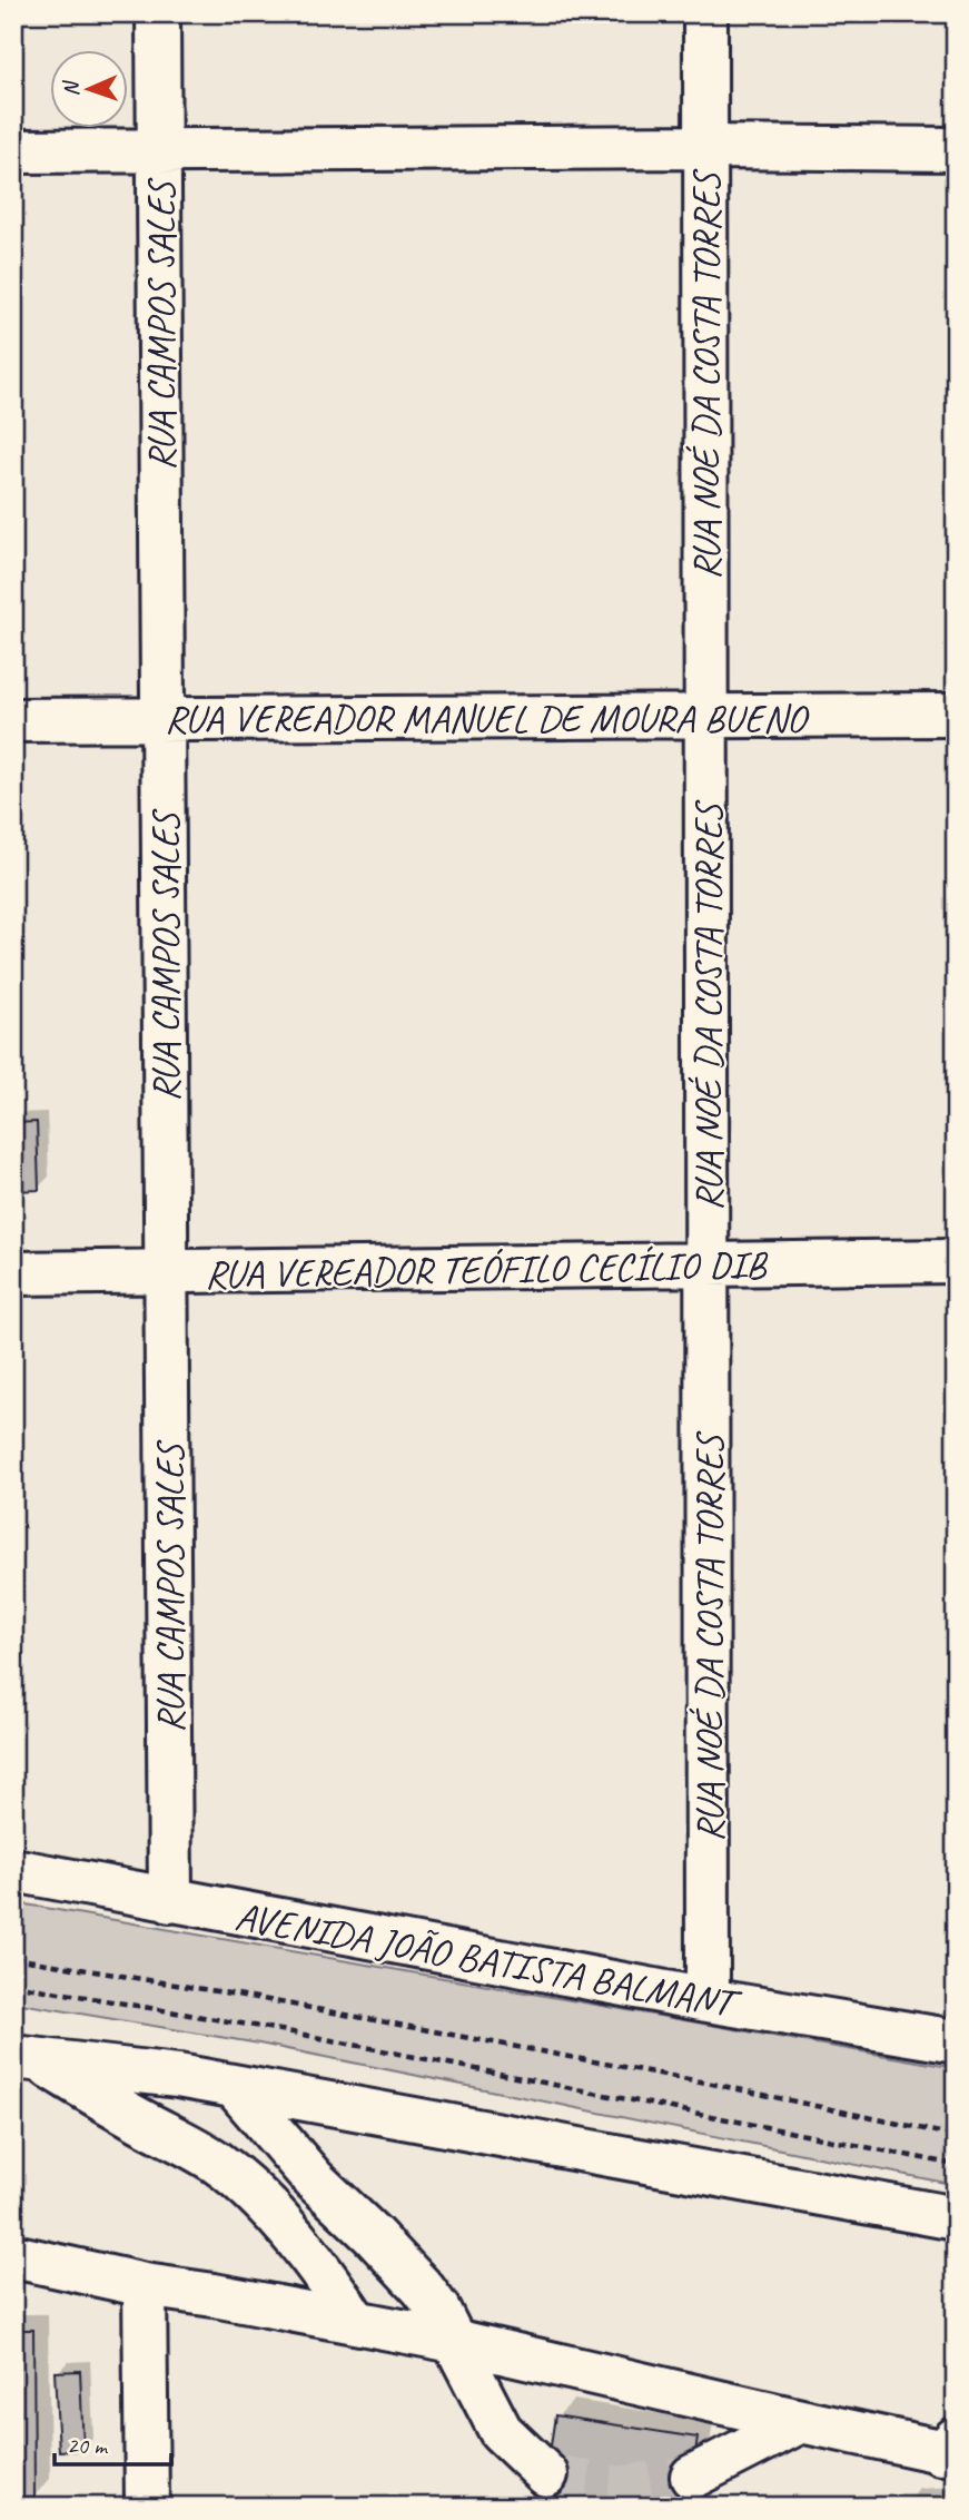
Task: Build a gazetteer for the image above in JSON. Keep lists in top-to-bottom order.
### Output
{
  "streets": {
    "main road": [
      "RUA CAMPOS SALES",
      "RUA NOÉ DA COSTA TORRES",
      "RUA VEREADOR MANUEL DE MOURA BUENO",
      "RUA VEREADOR TEÓFILO CECÍLIO DIB",
      "AVENIDA JOÃO BATISTA BALMANT"
    ]
  },
  "crossings": [
    ["RUA CAMPOS SALES", "RUA VEREADOR MANUEL DE MOURA BUENO"],
    ["RUA CAMPOS SALES", "RUA VEREADOR TEÓFILO CECÍLIO DIB"],
    ["RUA CAMPOS SALES", "AVENIDA JOÃO BATISTA BALMANT"],
    ["RUA NOÉ DA COSTA TORRES", "RUA VEREADOR MANUEL DE MOURA BUENO"],
    ["RUA NOÉ DA COSTA TORRES", "RUA VEREADOR TEÓFILO CECÍLIO DIB"],
    ["RUA NOÉ DA COSTA TORRES", "AVENIDA JOÃO BATISTA BALMANT"]
  ],
  "scale_bar": "20 m",
  "north": "left"
}
